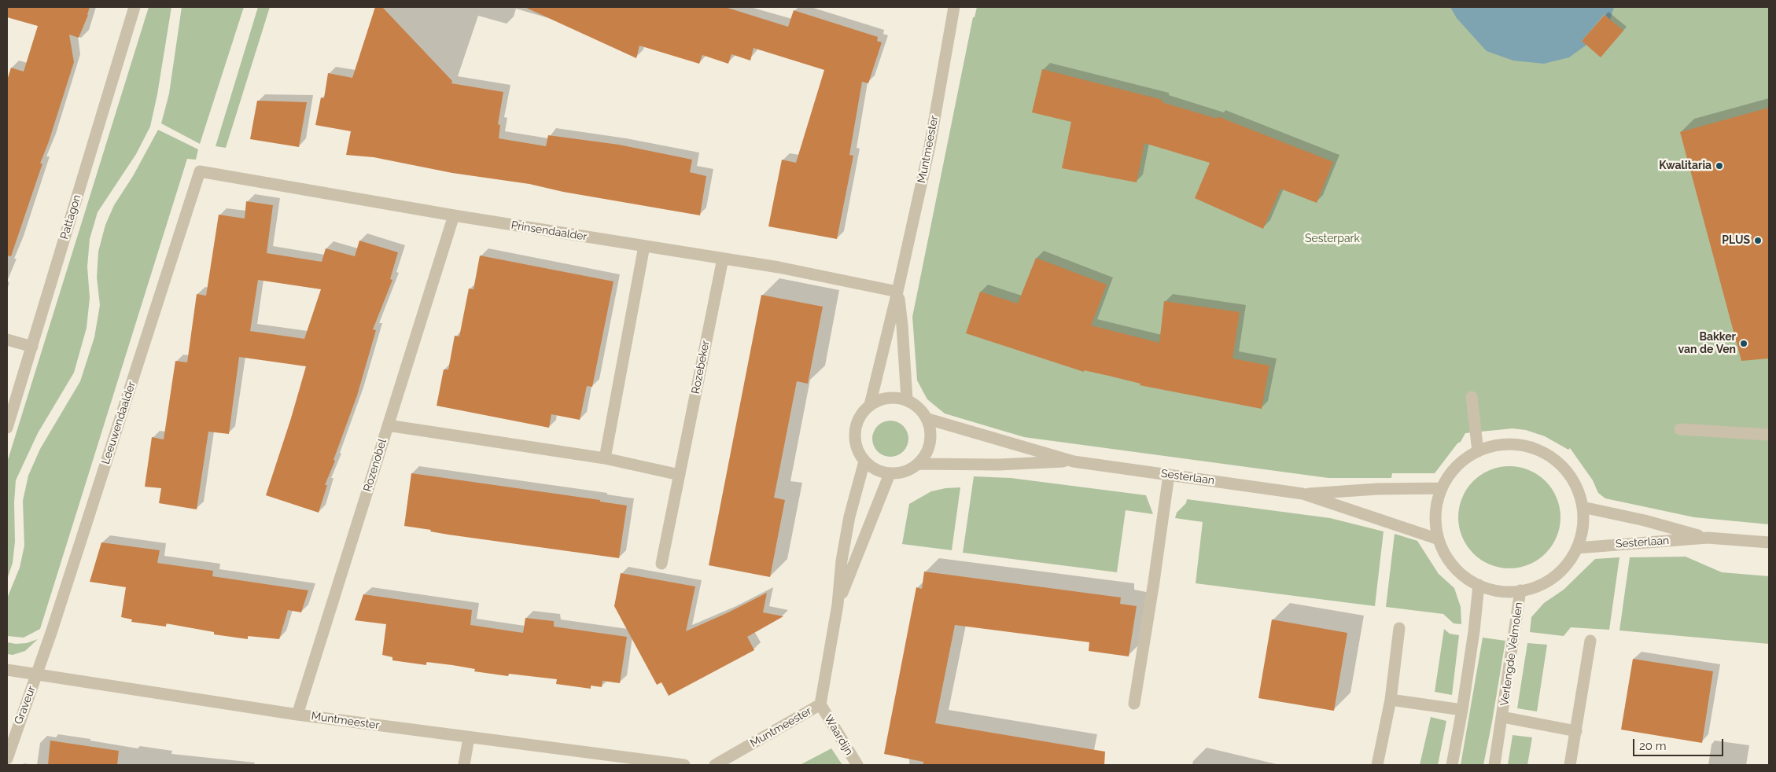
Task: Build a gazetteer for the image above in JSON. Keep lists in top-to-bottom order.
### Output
{
  "streets": {
    "street": [
      "Muntmeester",
      "Pattagon",
      "Prinsendaalder",
      "Rozebeker",
      "Leeuwendaalder",
      "Rozenobel",
      "Sesterlaan",
      "Verlengde Velmolen",
      "Graveur",
      "Waardijn"
    ]
  },
  "crossings": [
    ["Muntmeester", "Prinsendaalder"],
    ["Muntmeester", "Leeuwendaalder"],
    ["Muntmeester", "Rozenobel"],
    ["Muntmeester", "Sesterlaan"],
    ["Muntmeester", "Graveur"],
    ["Muntmeester", "Waardijn"],
    ["Prinsendaalder", "Rozebeker"],
    ["Prinsendaalder", "Leeuwendaalder"],
    ["Prinsendaalder", "Rozenobel"],
    ["Leeuwendaalder", "Graveur"]
  ],
  "parks": ["Sesterpark"],
  "places": ["Kwalitaria", "PLUS", "Bakker van de Ven"],
  "scale_bar": "20 m"
}
